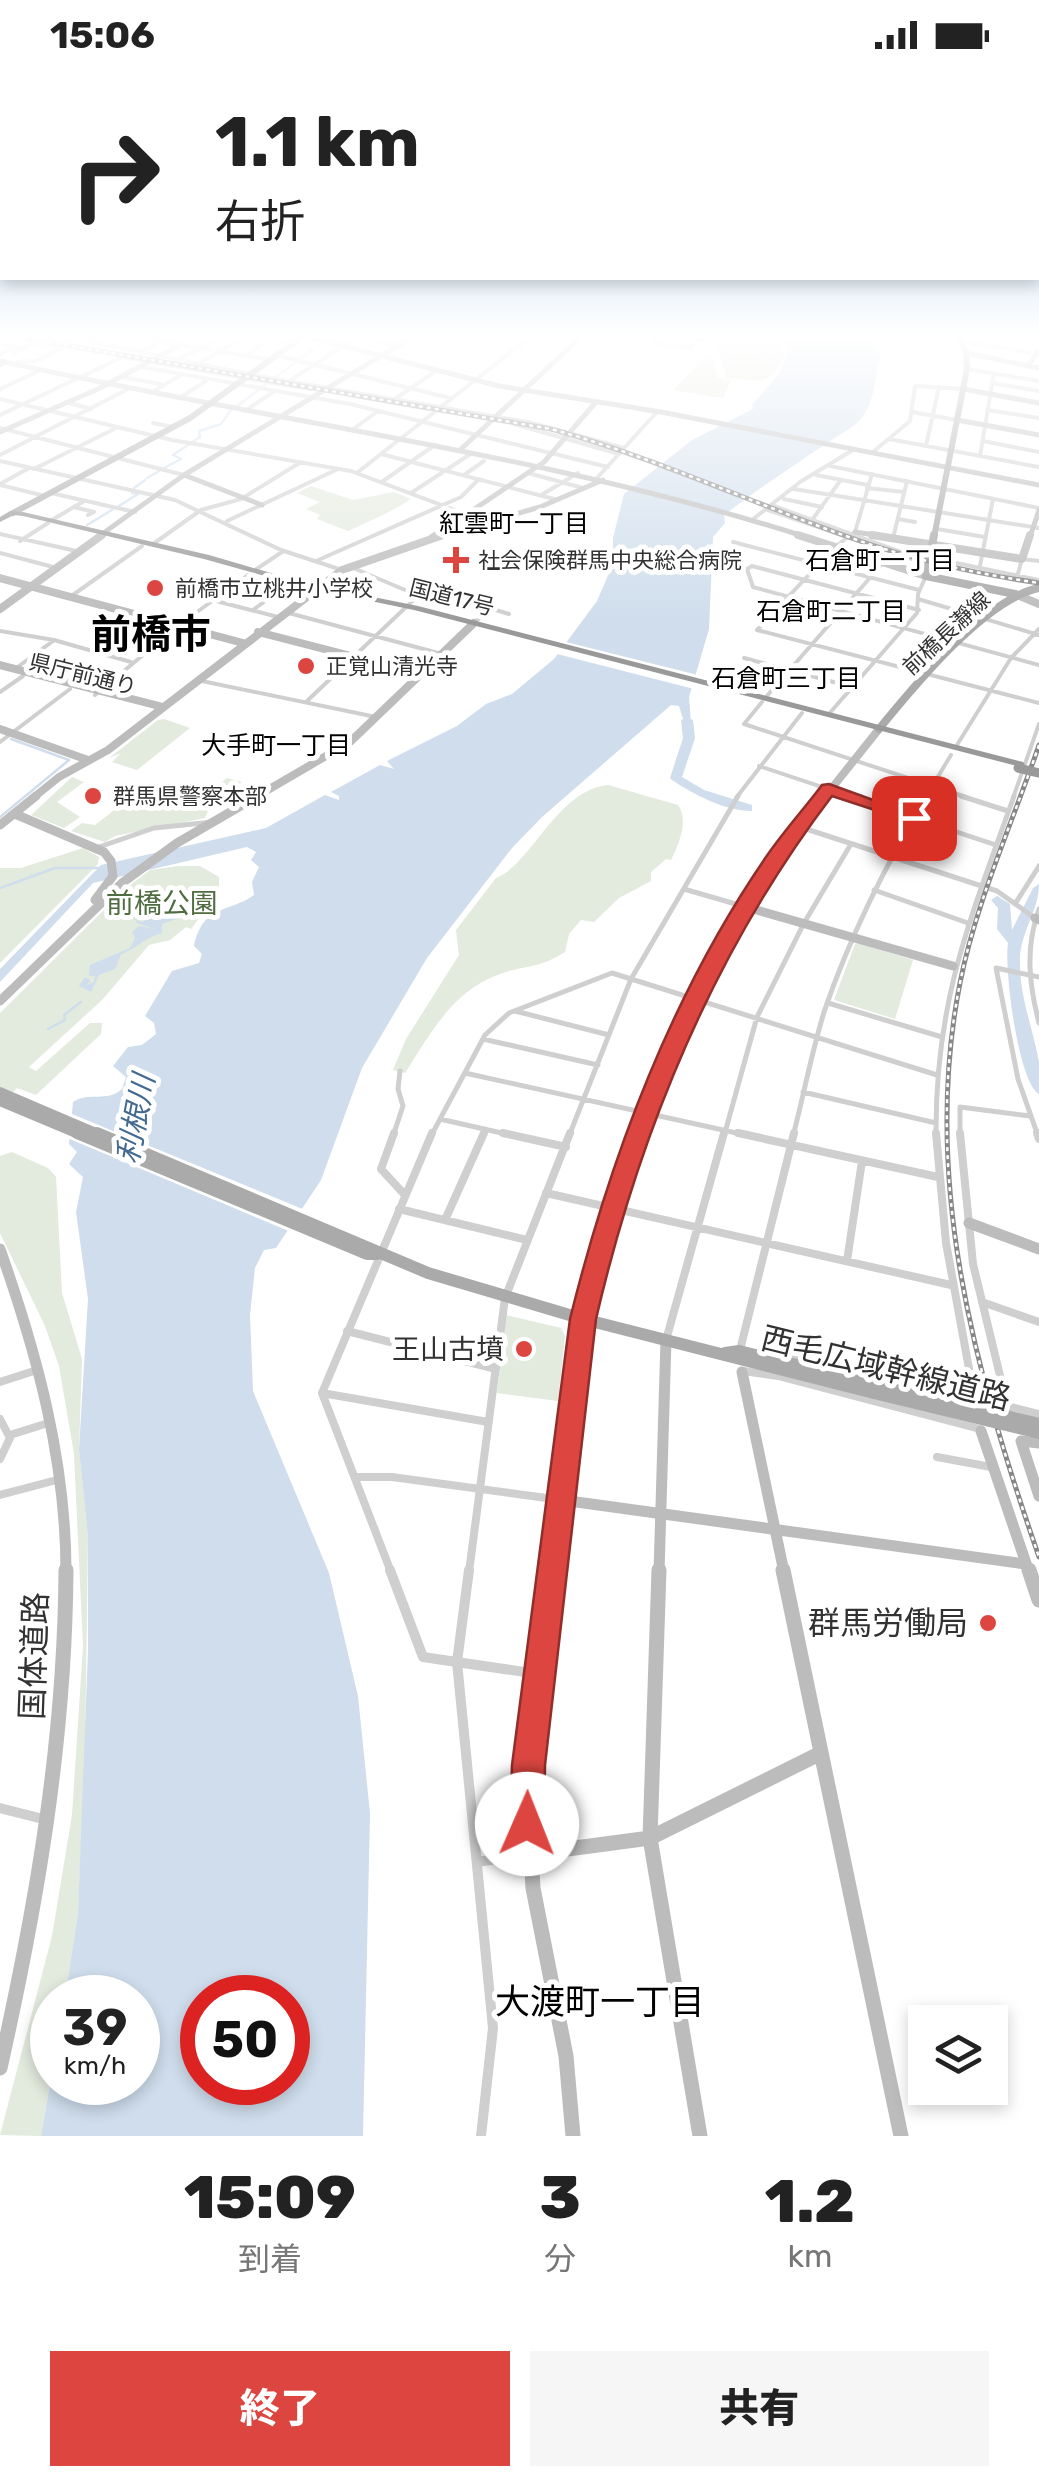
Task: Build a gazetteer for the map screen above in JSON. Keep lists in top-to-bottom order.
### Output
{
  "streets": {
    "highway": ["国道17号"],
    "main road": ["前橋長瀞線", "西毛広域幹線道路"],
    "street": ["県庁前通り", "国体道路"]
  },
  "crossings": [
    ["国道17号", "前橋長瀞線"]
  ],
  "districts": [
    "紅雲町一丁目",
    "石倉町一丁目",
    "石倉町二丁目",
    "前橋市",
    "石倉町三丁目",
    "大手町一丁目",
    "大渡町一丁目"
  ],
  "water": ["利根川"],
  "parks": ["前橋公園"],
  "places": {
    "health": ["社会保険群馬中央総合病院"],
    "other": [
      "前橋市立桃井小学校",
      "正覚山清光寺",
      "群馬県警察本部",
      "王山古墳",
      "群馬労働局"
    ]
  },
  "page": {
    "status": "15:06",
    "turn": ["1.1 km", "右折"],
    "speed": "39 km/h",
    "limit": "50",
    "eta": [
      "15:09",
      "到着",
      "3",
      "分",
      "1.2",
      "km"
    ],
    "buttons": ["終了", "共有"]
  }
}
